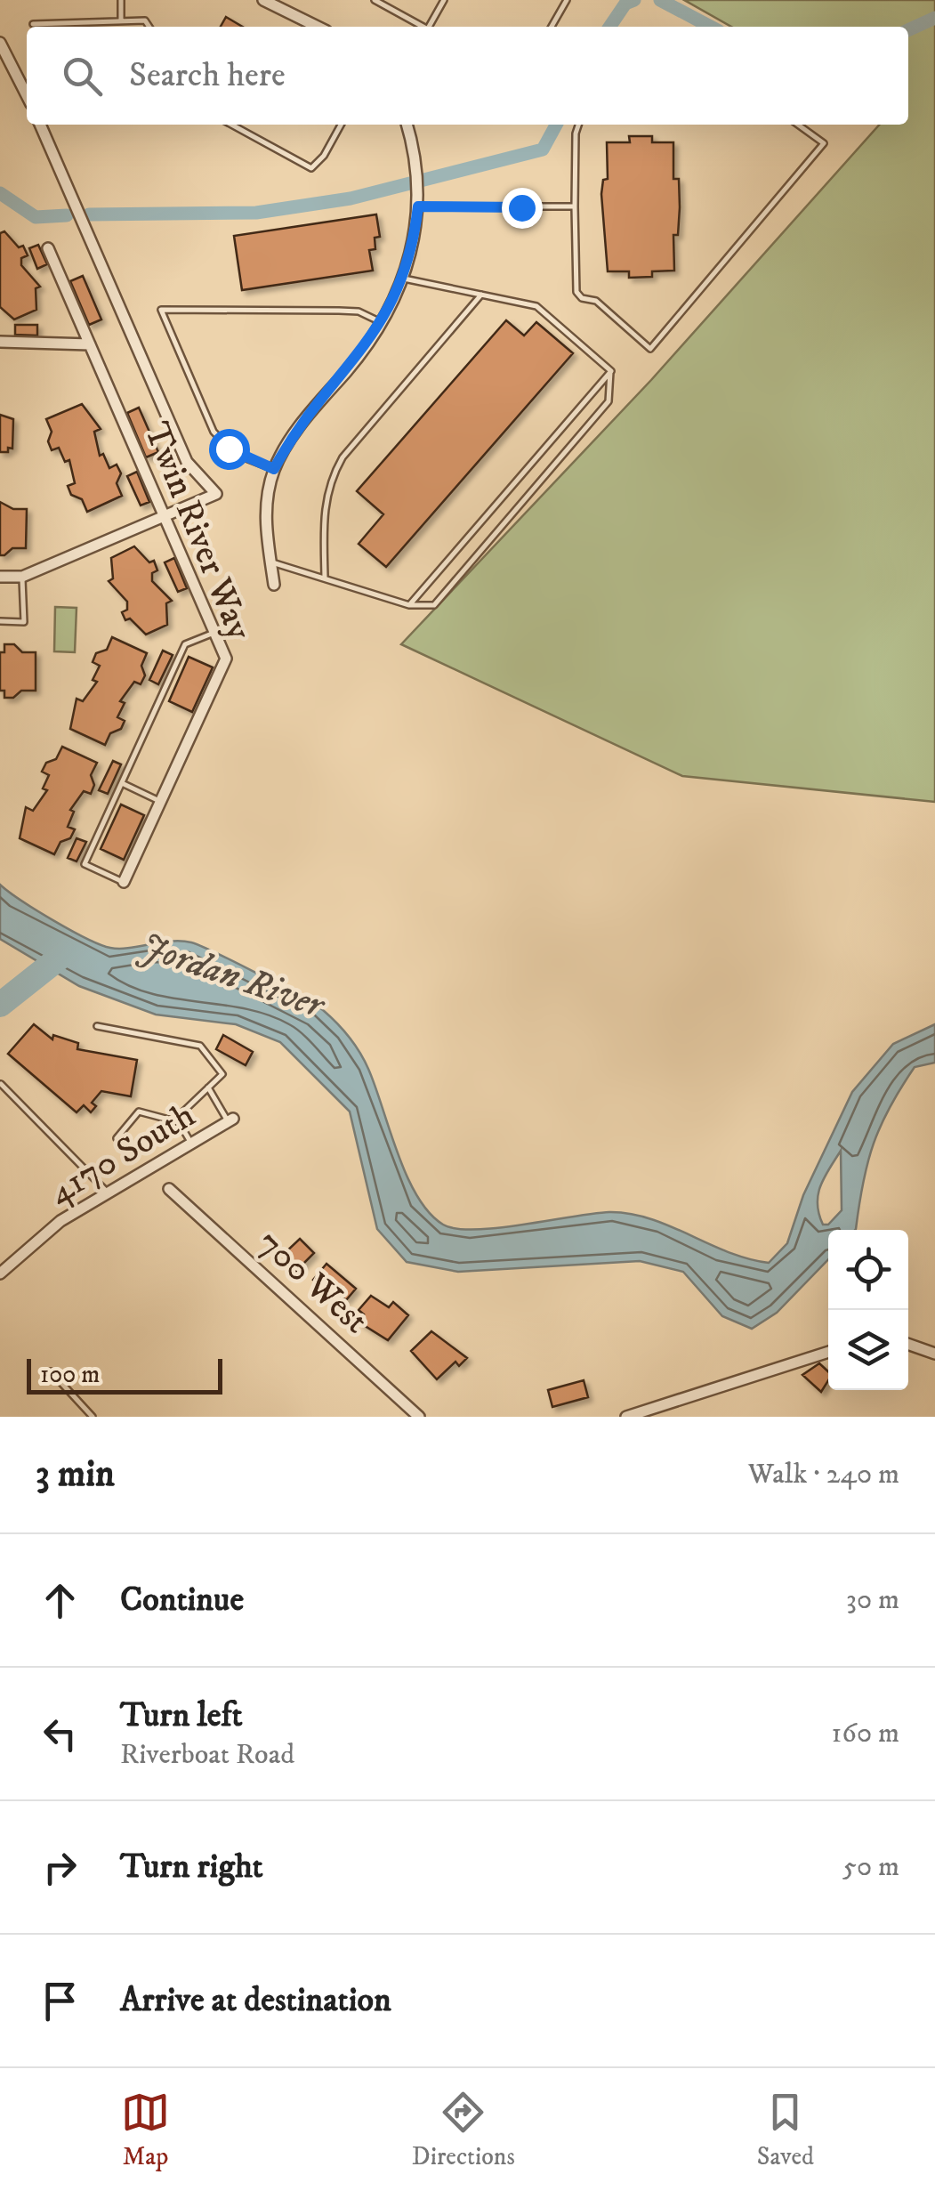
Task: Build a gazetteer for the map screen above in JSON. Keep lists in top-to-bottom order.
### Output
{
  "streets": {
    "street": ["Twin River Way", "4170 South", "700 West"]
  },
  "water": ["Jordan River"],
  "scale_bar": "100 m",
  "page": {
    "search": "Search here",
    "scale": "100 m",
    "heading": ["3 min", "Walk · 240 m"],
    "list": [
      ["Continue", "30 m"],
      ["Turn left", "Riverboat Road", "160 m"],
      ["Turn right", "50 m"],
      "Arrive at destination"
    ],
    "nav": ["Map", "Directions", "Saved"]
  }
}
